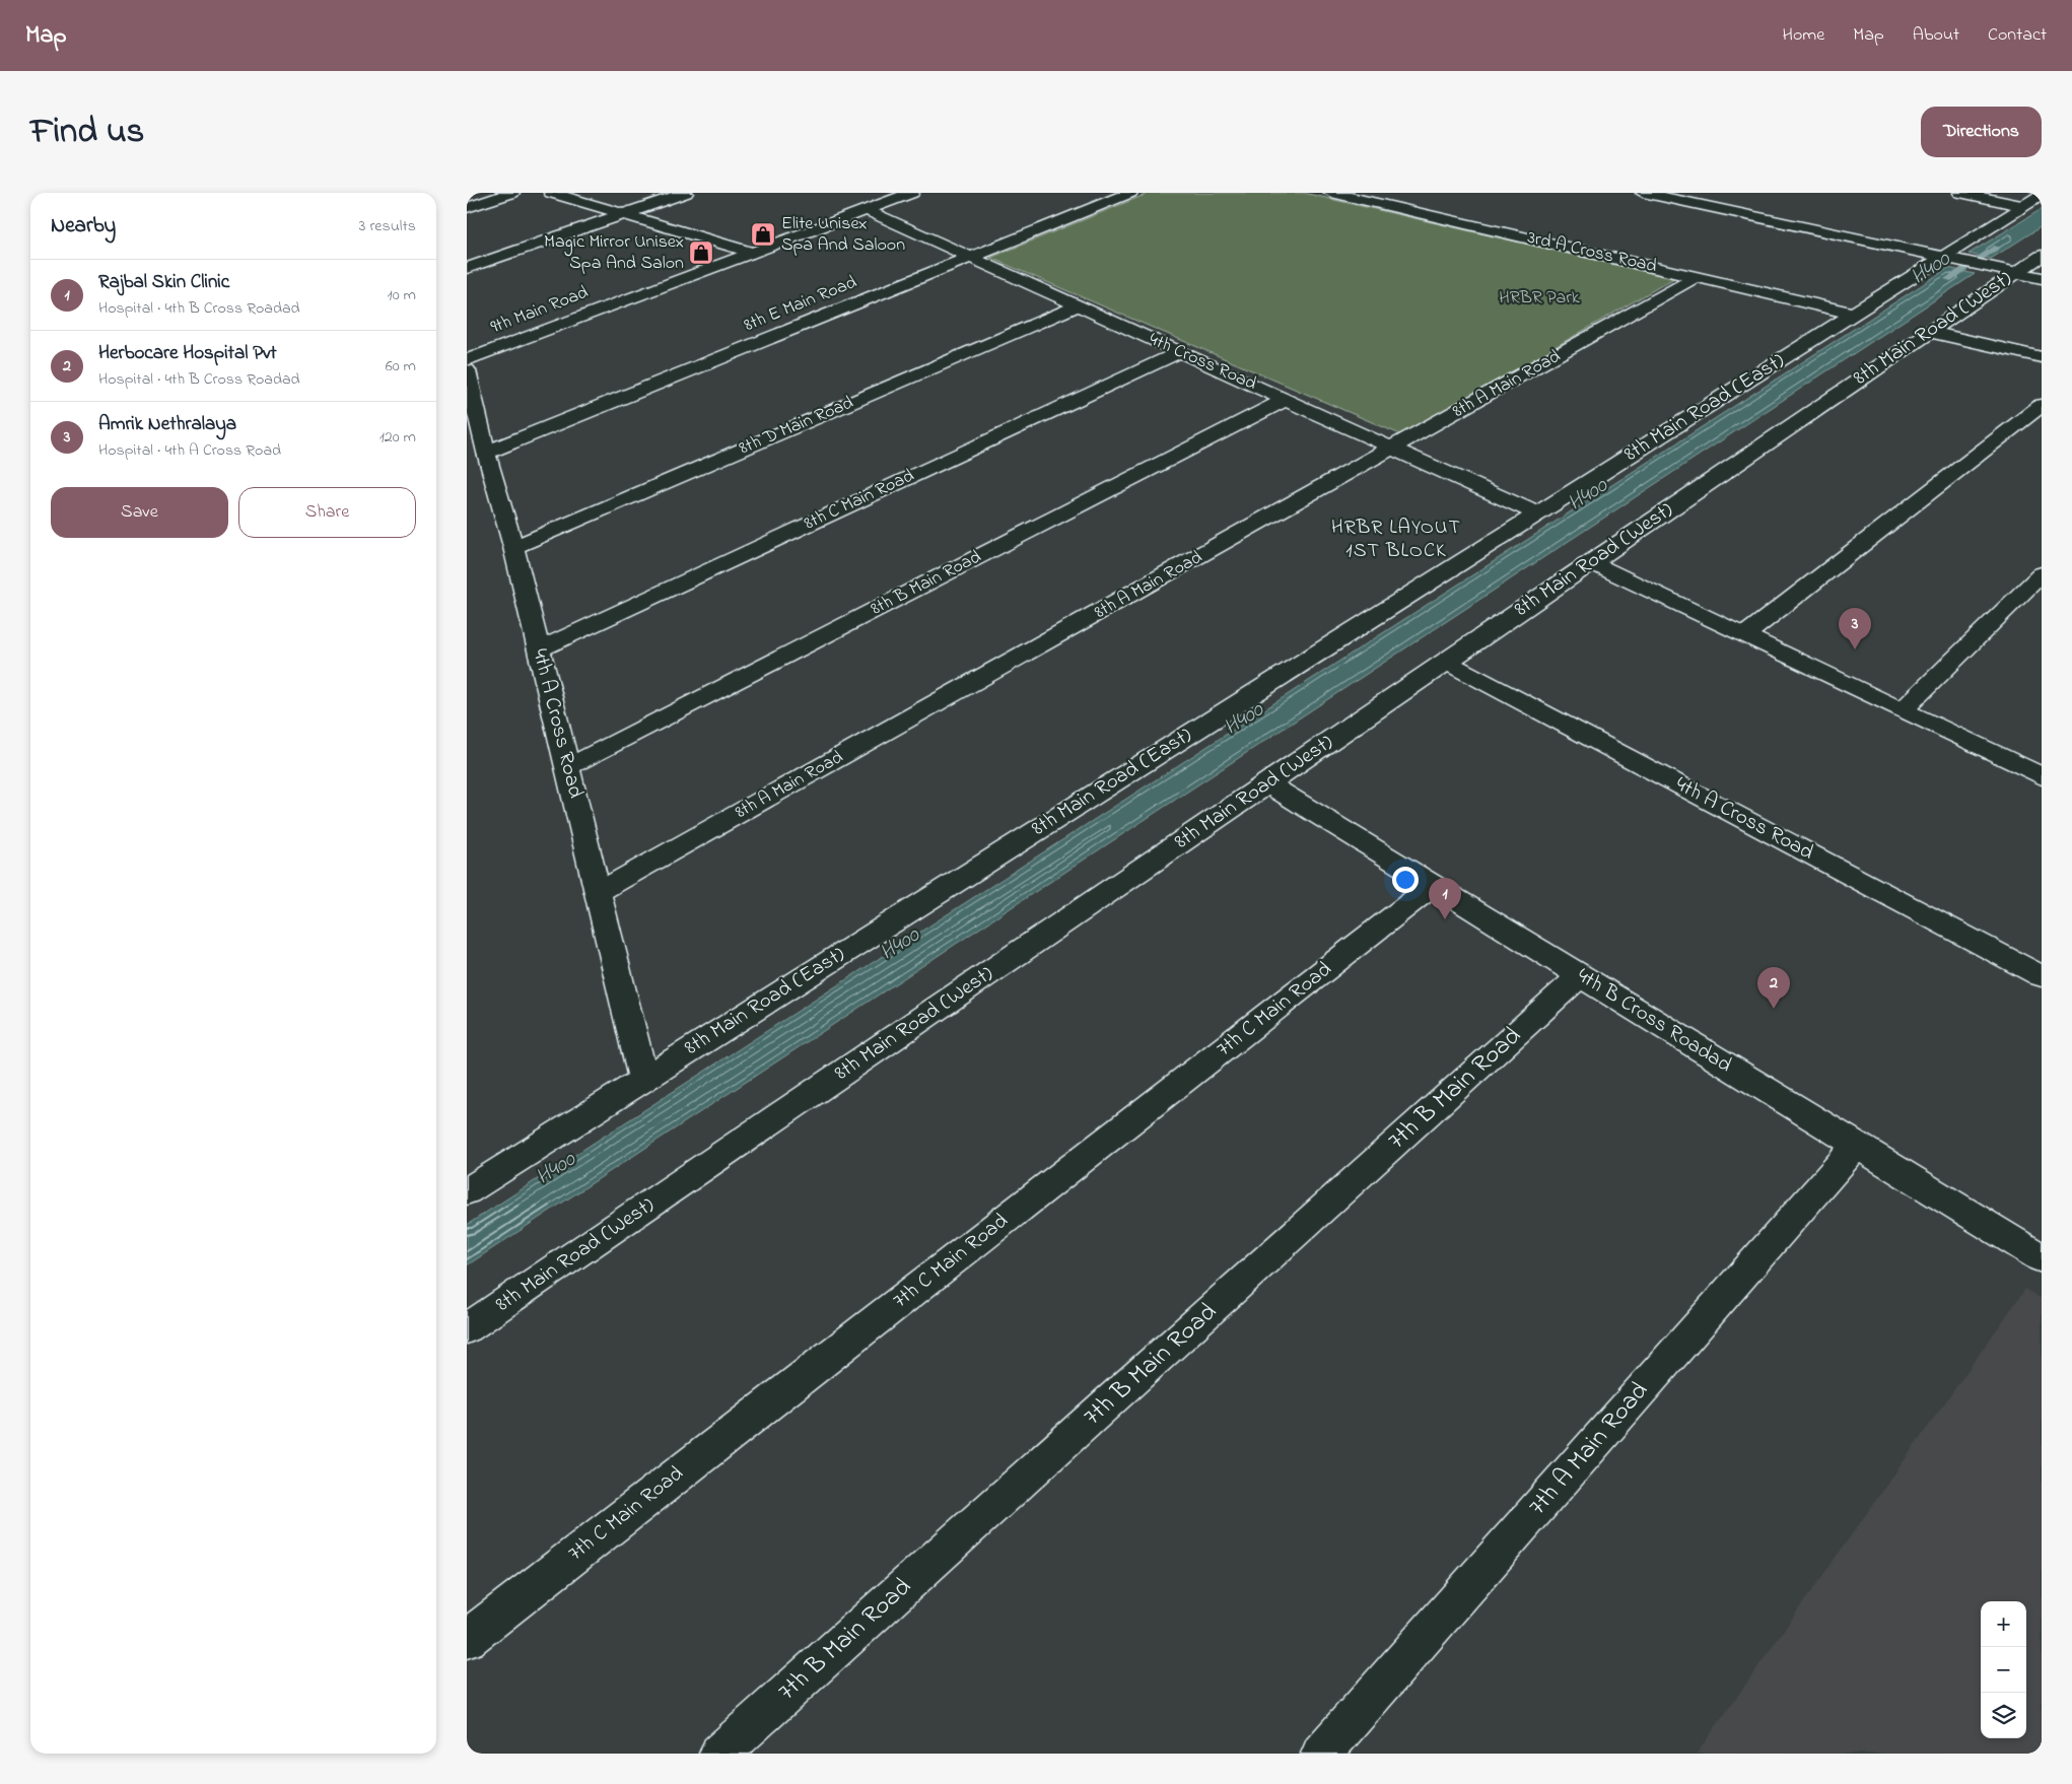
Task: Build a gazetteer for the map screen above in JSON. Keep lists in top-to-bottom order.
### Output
{
  "streets": {
    "street": [
      "3rd A Cross Road",
      "8th E Main Road",
      "9th Main Road",
      "8th Main Road (West)",
      "4th Cross Road",
      "8th A Main Road",
      "8th Main Road (East)",
      "8th D Main Road",
      "8th C Main Road",
      "8th B Main Road",
      "4th A Cross Road",
      "7th C Main Road",
      "4th B Cross Roadad",
      "7th B Main Road",
      "7th A Main Road"
    ]
  },
  "crossings": [
    ["3rd A Cross Road", "8th A Main Road"],
    ["3rd A Cross Road", "8th Main Road (East)"],
    ["8th E Main Road", "4th Cross Road"],
    ["8th E Main Road", "4th A Cross Road"],
    ["9th Main Road", "4th Cross Road"],
    ["8th Main Road (West)", "4th A Cross Road"],
    ["8th Main Road (West)", "4th B Cross Roadad"],
    ["4th Cross Road", "8th A Main Road"],
    ["4th Cross Road", "8th Main Road (East)"],
    ["4th Cross Road", "8th D Main Road"],
    ["4th Cross Road", "8th C Main Road"],
    ["4th Cross Road", "8th B Main Road"],
    ["8th A Main Road", "4th A Cross Road"],
    ["8th Main Road (East)", "4th A Cross Road"],
    ["8th D Main Road", "4th A Cross Road"],
    ["8th C Main Road", "4th A Cross Road"],
    ["8th B Main Road", "4th A Cross Road"],
    ["7th C Main Road", "4th B Cross Roadad"],
    ["4th B Cross Roadad", "7th B Main Road"],
    ["4th B Cross Roadad", "7th A Main Road"]
  ],
  "districts": ["HRBR LAYOUT 1ST BLOCK"],
  "water": ["H400"],
  "parks": ["HRBR Park"],
  "places": {
    "shop": ["Elite Unisex Spa And Saloon", "Magic Mirror Unisex Spa And Salon"]
  },
  "page": {
    "header": "Map",
    "nav": [
      "Home",
      "Map",
      "About",
      "Contact"
    ],
    "title": "Find us",
    "buttons": [
      "Directions",
      ["Save", "Share"]
    ],
    "heading": ["Nearby", "3 results"],
    "list": [
      {
        "mark": "1",
        "name": "Rajbal Skin Clinic",
        "note": "Hospital · 4th B Cross Roadad",
        "value": "10 m"
      },
      {
        "mark": "2",
        "name": "Herbocare Hospital Pvt",
        "note": "Hospital · 4th B Cross Roadad",
        "value": "60 m"
      },
      {
        "mark": "3",
        "name": "Amrik Nethralaya",
        "note": "Hospital · 4th A Cross Road",
        "value": "120 m"
      }
    ],
    "pins": ["3", "1", "2"],
    "map_buttons": ["+", "−"]
  }
}
